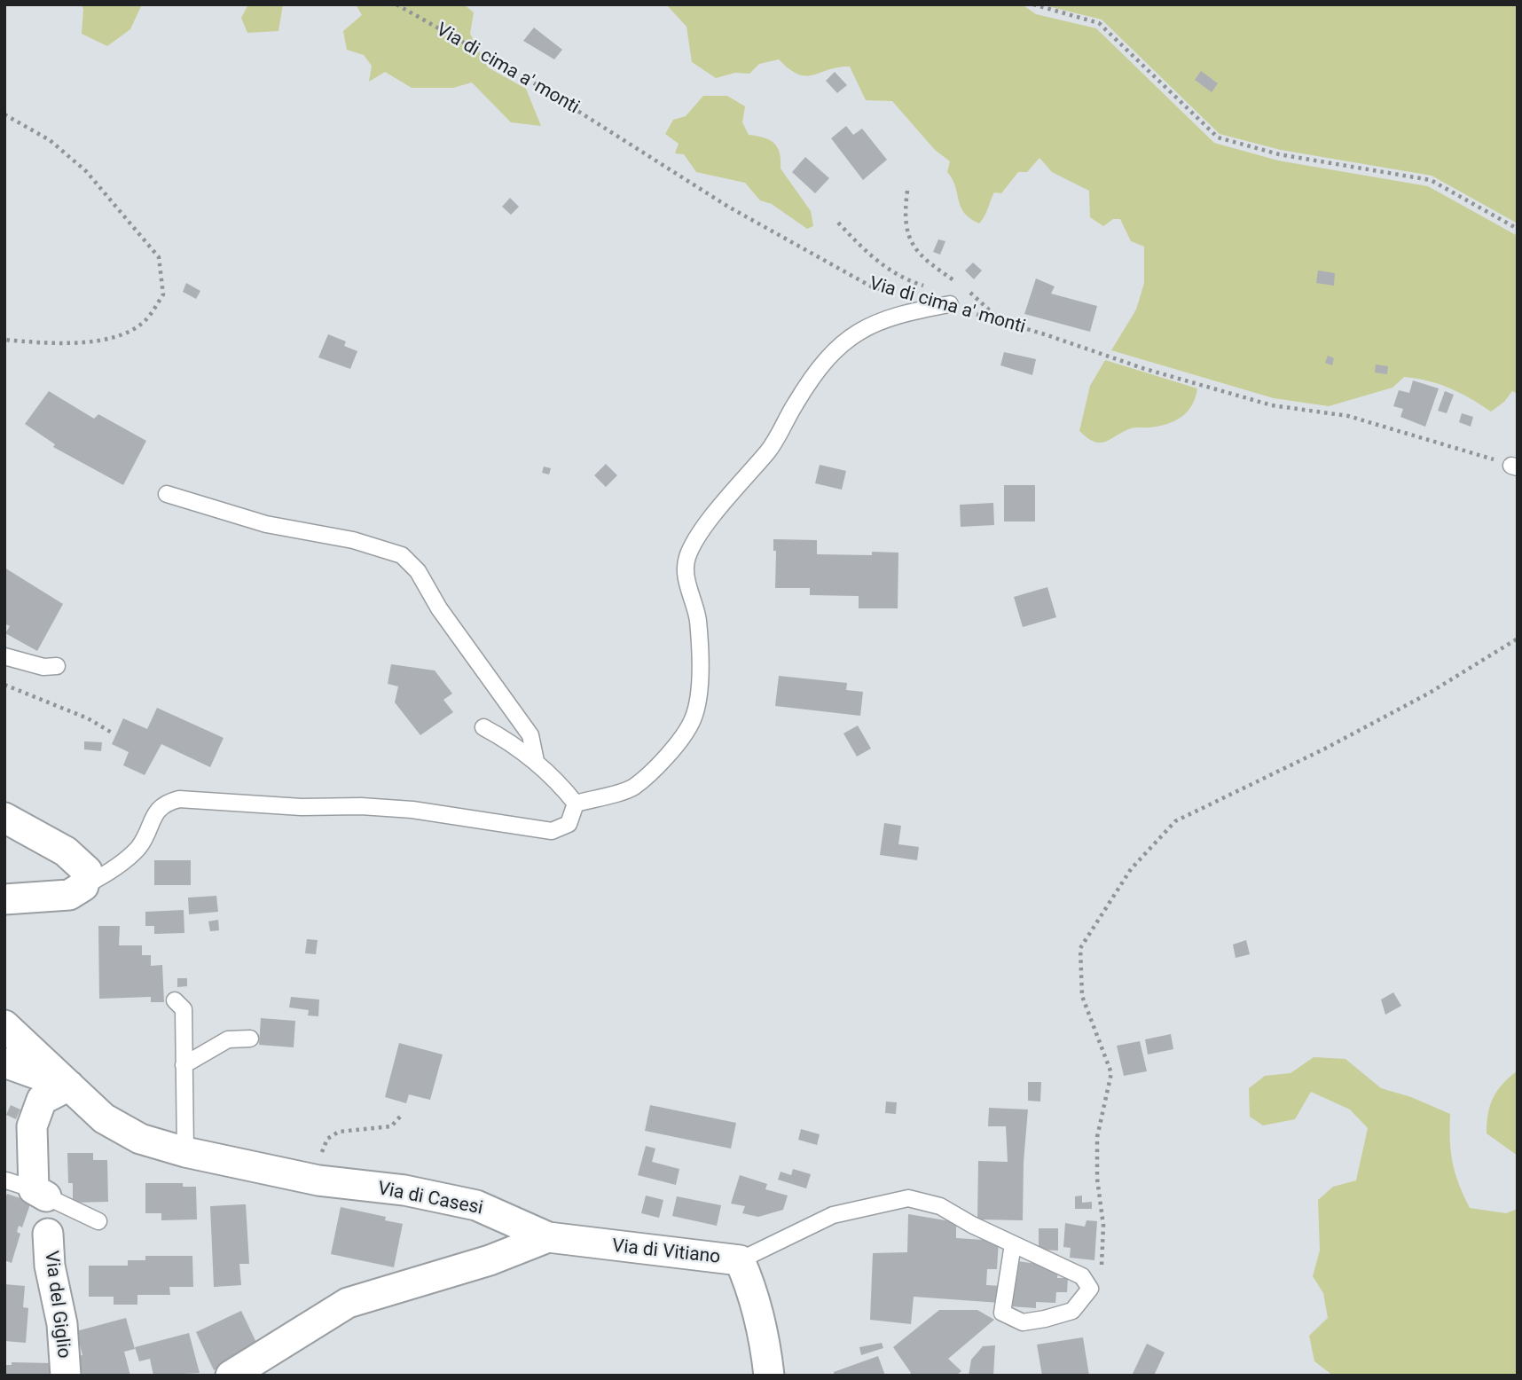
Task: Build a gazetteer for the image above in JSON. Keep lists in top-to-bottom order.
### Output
{
  "streets": {
    "street": ["Via di Casesi", "Via di Vitiano", "Via del Giglio"],
    "path": ["Via di cima a' monti"]
  },
  "crossings": [
    ["Via di Casesi", "Via di Vitiano"]
  ]
}
